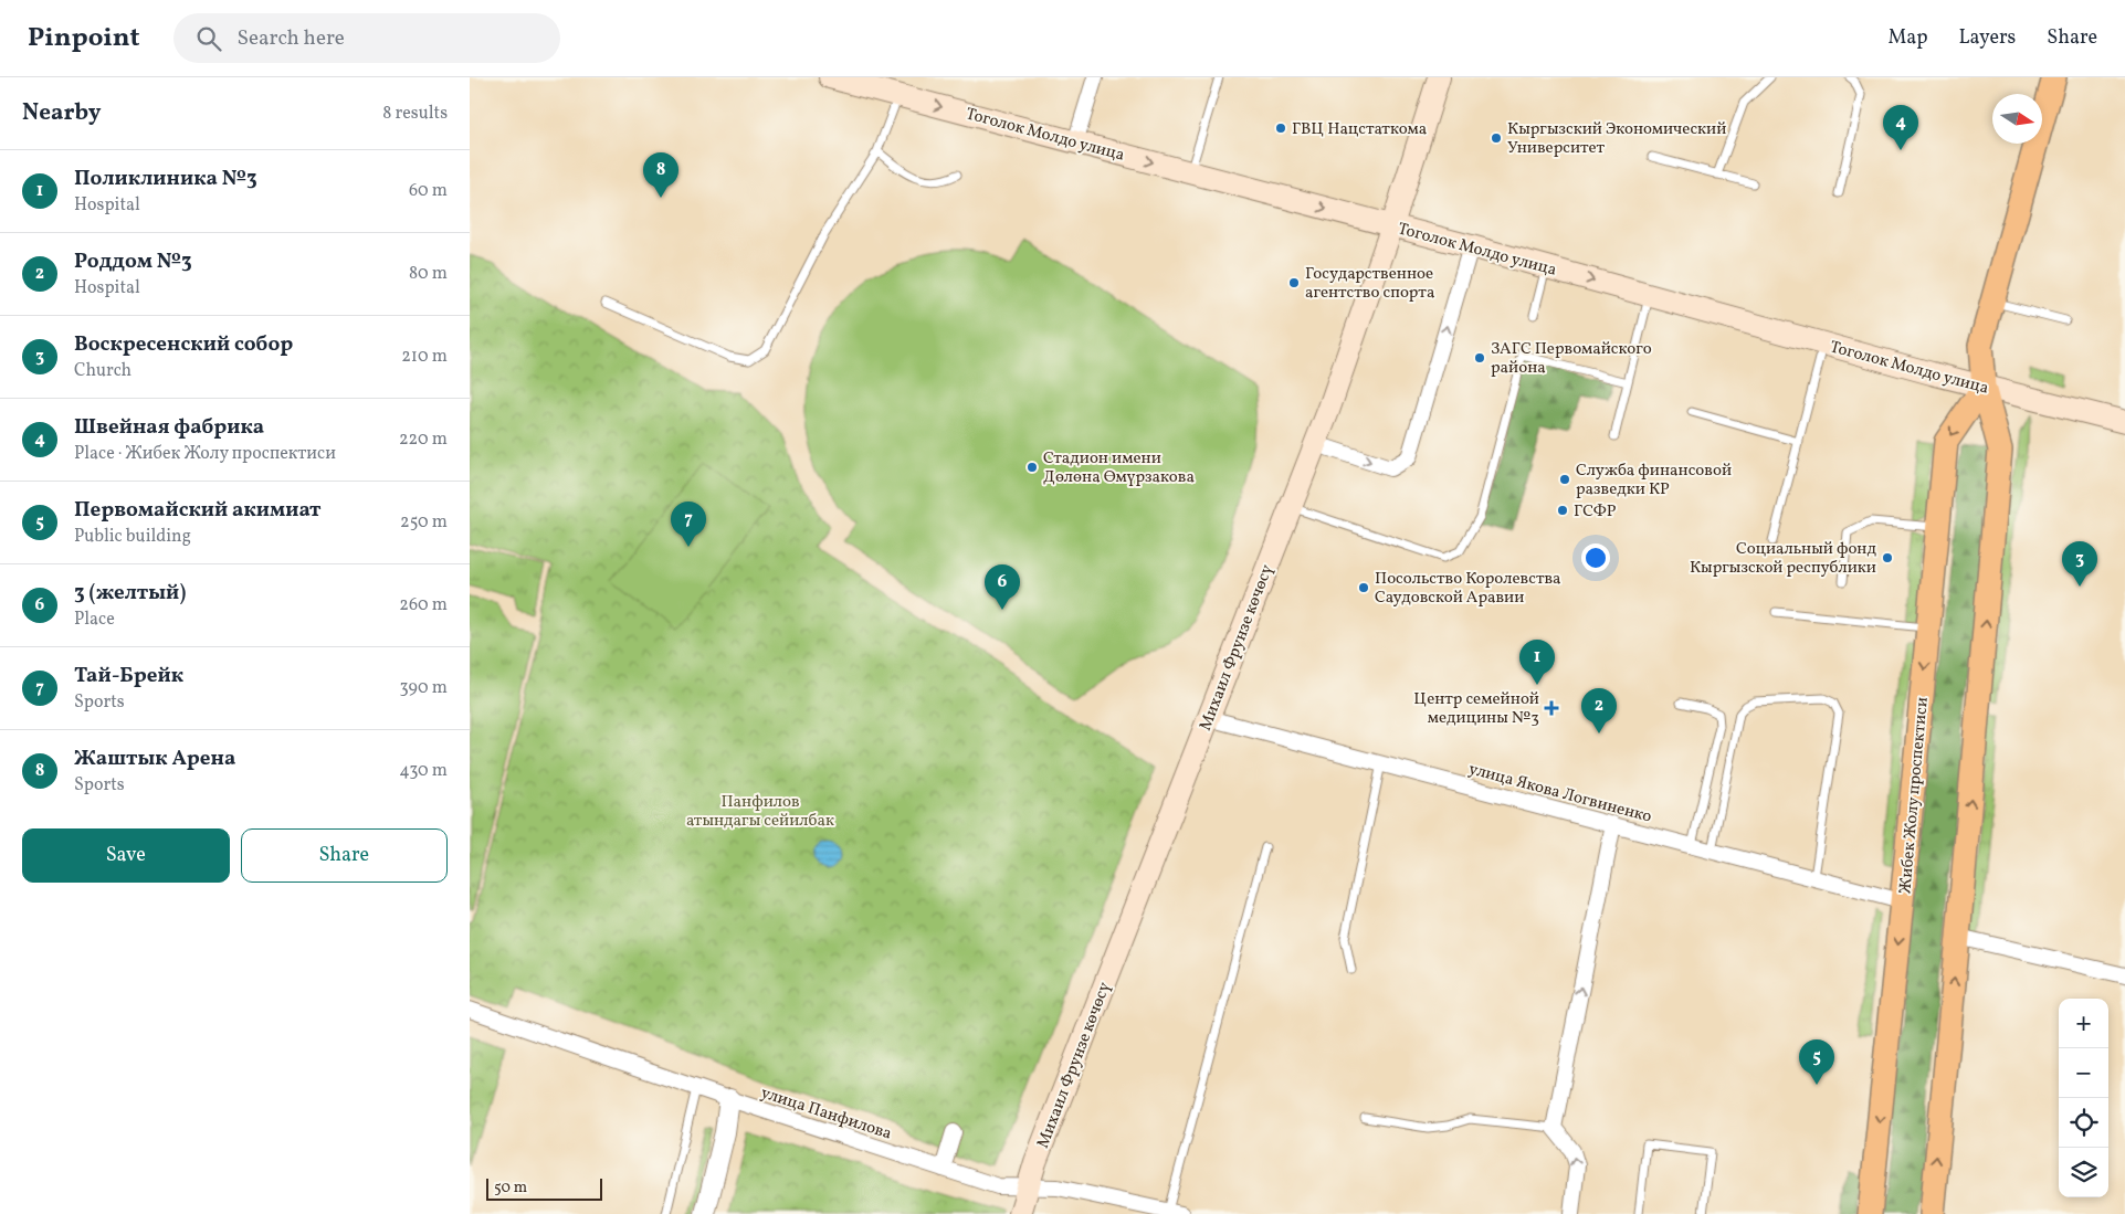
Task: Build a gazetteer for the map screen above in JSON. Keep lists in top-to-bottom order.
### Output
{
  "streets": {
    "main road": ["Тоголок Молдо улица", "Михаил Фрунзе көчөсү", "Жибек Жолу проспектиси"],
    "street": ["улица Якова Логвиненко", "улица Панфилова"]
  },
  "crossings": [
    ["Тоголок Молдо улица", "Михаил Фрунзе көчөсү"],
    ["Тоголок Молдо улица", "Жибек Жолу проспектиси"],
    ["Михаил Фрунзе көчөсү", "улица Якова Логвиненко"],
    ["Михаил Фрунзе көчөсү", "улица Панфилова"],
    ["улица Якова Логвиненко", "Жибек Жолу проспектиси"]
  ],
  "one_way": ["Тоголок Молдо улица"],
  "parks": ["Панфилов атындагы сейилбак"],
  "places": {
    "other": [
      "ГВЦ Нацстаткома",
      "Кыргызский Экономический Университет",
      "Государственное агентство спорта",
      "ЗАГС Первомайского района",
      "Стадион имени Дөлөна Өмүрзакова",
      "Служба финансовой разведки КР",
      "ГСФР",
      "Социальный фонд Кыргызской республики",
      "Посольство Королевства Саудовской Аравии"
    ],
    "health": ["Центр семейной медицины №3"]
  },
  "scale_bar": "50 m",
  "north": "right",
  "page": {
    "header": "Pinpoint",
    "search": "Search here",
    "nav": ["Map", "Layers", "Share"],
    "heading": ["Nearby", "8 results"],
    "pins": [
      "4",
      "8",
      "7",
      "3",
      "6",
      "1",
      "2",
      "5"
    ],
    "list": [
      {
        "mark": "1",
        "name": "Поликлиника №3",
        "note": "Hospital",
        "value": "60 m"
      },
      {
        "mark": "2",
        "name": "Роддом №3",
        "note": "Hospital",
        "value": "80 m"
      },
      {
        "mark": "3",
        "name": "Воскресенский собор",
        "note": "Church",
        "value": "210 m"
      },
      {
        "mark": "4",
        "name": "Швейная фабрика",
        "note": "Place · Жибек Жолу проспектиси",
        "value": "220 m"
      },
      {
        "mark": "5",
        "name": "Первомайский акимиат",
        "note": "Public building",
        "value": "250 m"
      },
      {
        "mark": "6",
        "name": "3 (желтый)",
        "note": "Place",
        "value": "260 m"
      },
      {
        "mark": "7",
        "name": "Тай-Брейк",
        "note": "Sports",
        "value": "390 m"
      },
      {
        "mark": "8",
        "name": "Жаштык Арена",
        "note": "Sports",
        "value": "430 m"
      }
    ],
    "buttons": ["Save", "Share"],
    "map_buttons": ["+", "−"],
    "scale": "50 m"
  }
}
